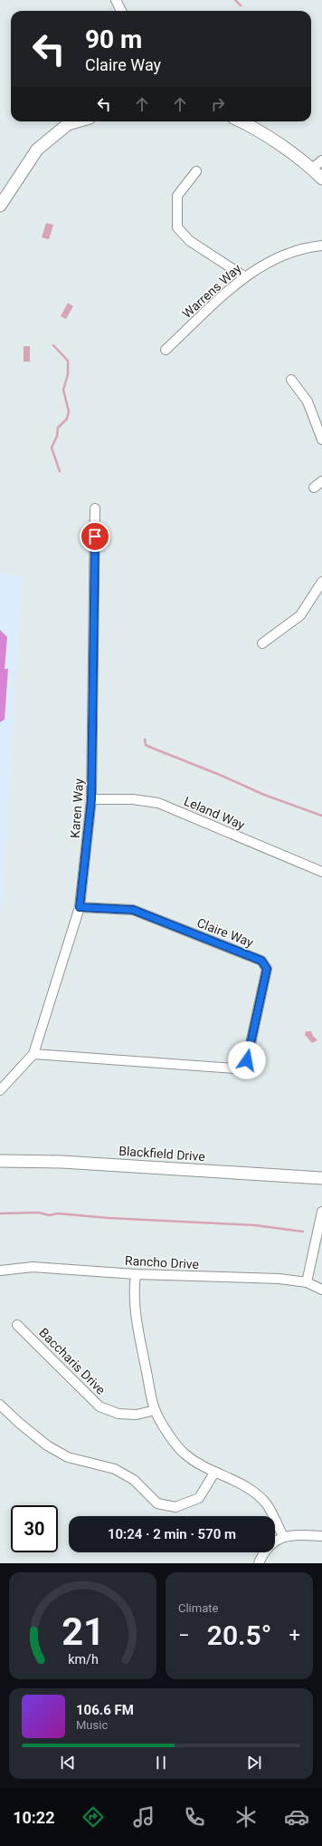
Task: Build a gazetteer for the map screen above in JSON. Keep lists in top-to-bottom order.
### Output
{
  "streets": {
    "street": [
      "Warrens Way",
      "Karen Way",
      "Leland Way",
      "Claire Way",
      "Blackfield Drive",
      "Rancho Drive",
      "Baccharis Drive"
    ]
  },
  "crossings": [
    ["Karen Way", "Leland Way"],
    ["Karen Way", "Claire Way"]
  ],
  "page": {
    "turn": ["90 m", "Claire Way"],
    "limit": "30",
    "trip": "10:24 · 2 min · 570 m",
    "tile": "Climate",
    "heat": ["−", "20.5°", "+"],
    "song": ["106.6 FM", "Music"],
    "tabs": "10:22",
    "gauge": ["21", "km/h"]
  }
}
